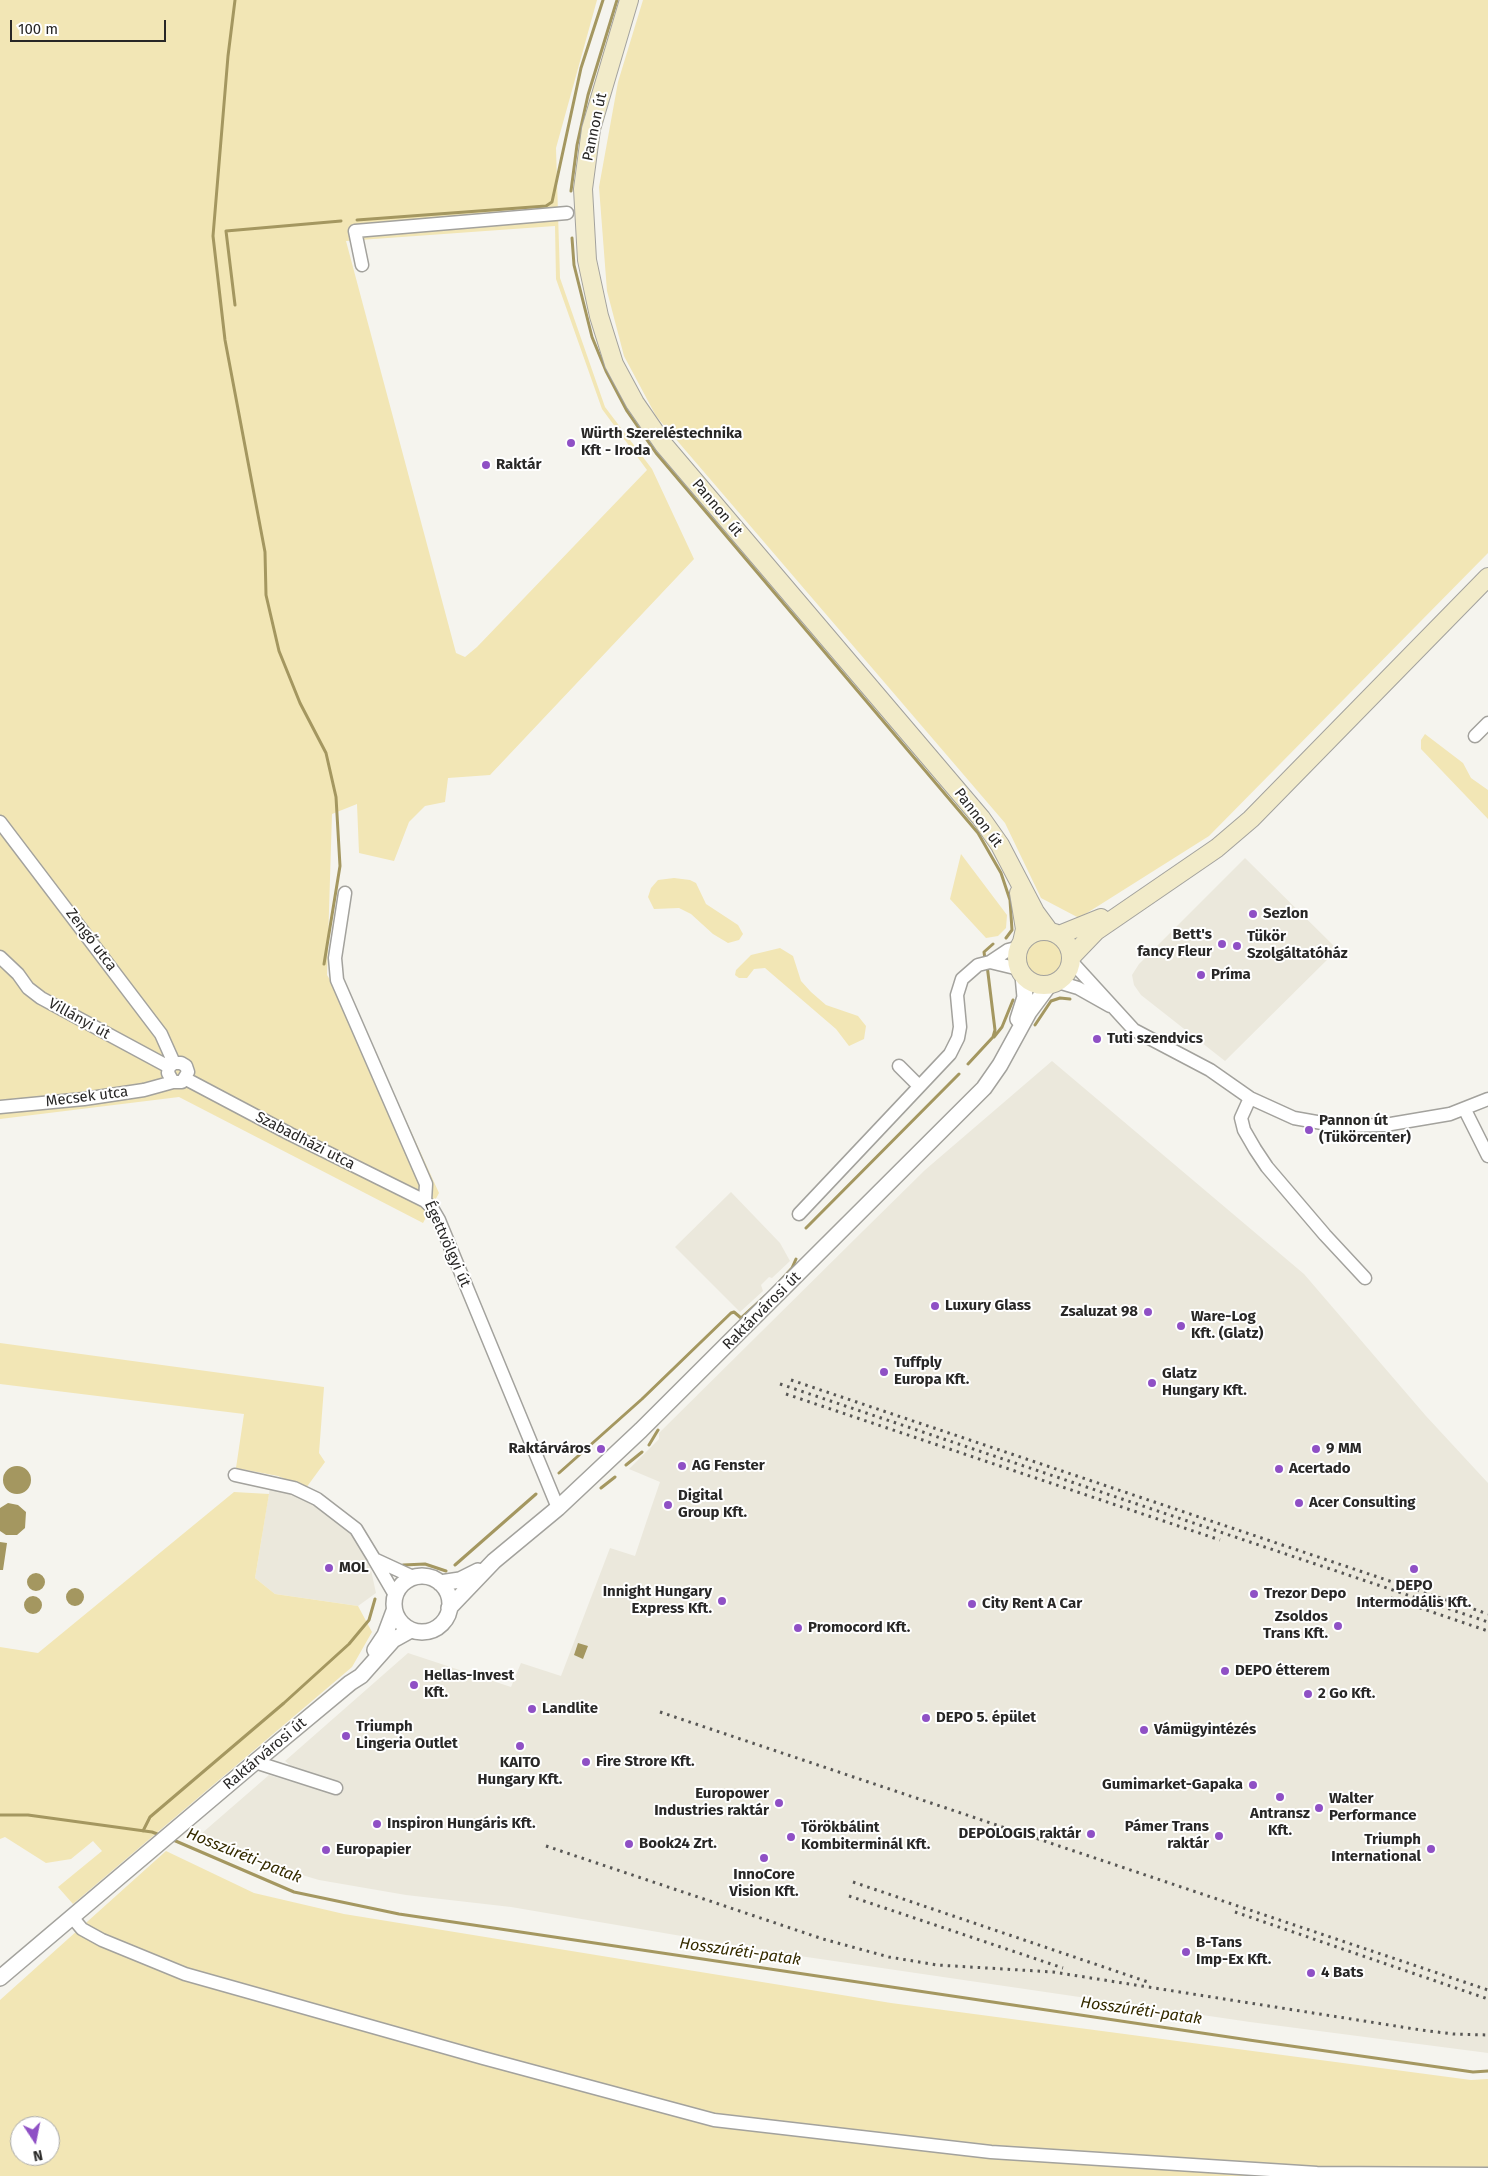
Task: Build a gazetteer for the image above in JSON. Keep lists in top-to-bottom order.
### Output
{
  "streets": {
    "main road": ["Pannon út", "Raktárvárosi út"],
    "street": [
      "Zengő utca",
      "Villányi út",
      "Mecsek utca",
      "Szabadházi utca",
      "Égettvölgyi út"
    ]
  },
  "crossings": [
    ["Pannon út", "Raktárvárosi út"],
    ["Zengő utca", "Villányi út"],
    ["Zengő utca", "Mecsek utca"],
    ["Zengő utca", "Szabadházi utca"],
    ["Villányi út", "Mecsek utca"],
    ["Villányi út", "Szabadházi utca"],
    ["Mecsek utca", "Szabadházi utca"],
    ["Szabadházi utca", "Égettvölgyi út"],
    ["Égettvölgyi út", "Raktárvárosi út"]
  ],
  "water": ["Hosszúréti-patak"],
  "places": [
    "Würth Szereléstechnika Kft - Iroda",
    "Raktár",
    "Sezlon",
    "Bett's fancy Fleur",
    "Tükör Szolgáltatóház",
    "Príma",
    "Tuti szendvics",
    "Pannon út (Tükörcenter)",
    "Luxury Glass",
    "Zsaluzat 98",
    "Ware-Log Kft. (Glatz)",
    "Tuffply Europa Kft.",
    "Glatz Hungary Kft.",
    "Raktárváros",
    "9 MM",
    "AG Fenster",
    "Acertado",
    "Acer Consulting",
    "Digital Group Kft.",
    "MOL",
    "DEPO Intermodális Kft.",
    "Trezor Depo",
    "Innight Hungary Express Kft.",
    "City Rent A Car",
    "Zsoldos Trans Kft.",
    "Promocord Kft.",
    "DEPO étterem",
    "Hellas-Invest Kft.",
    "2 Go Kft.",
    "Landlite",
    "DEPO 5. épület",
    "Vámügyintézés",
    "Triumph Lingeria Outlet",
    "KAITO Hungary Kft.",
    "Fire Strore Kft.",
    "Gumimarket-Gapaka",
    "Antransz Kft.",
    "Europower Industries raktár",
    "Walter Performance",
    "Inspiron Hungáris Kft.",
    "DEPOLOGIS raktár",
    "Pámer Trans raktár",
    "Törökbálint Kombiterminál Kft.",
    "Book24 Zrt.",
    "Triumph International",
    "Europapier",
    "InnoCore Vision Kft.",
    "B-Tans Imp-Ex Kft.",
    "4 Bats"
  ],
  "scale_bar": "100 m",
  "north": "bottom"
}
